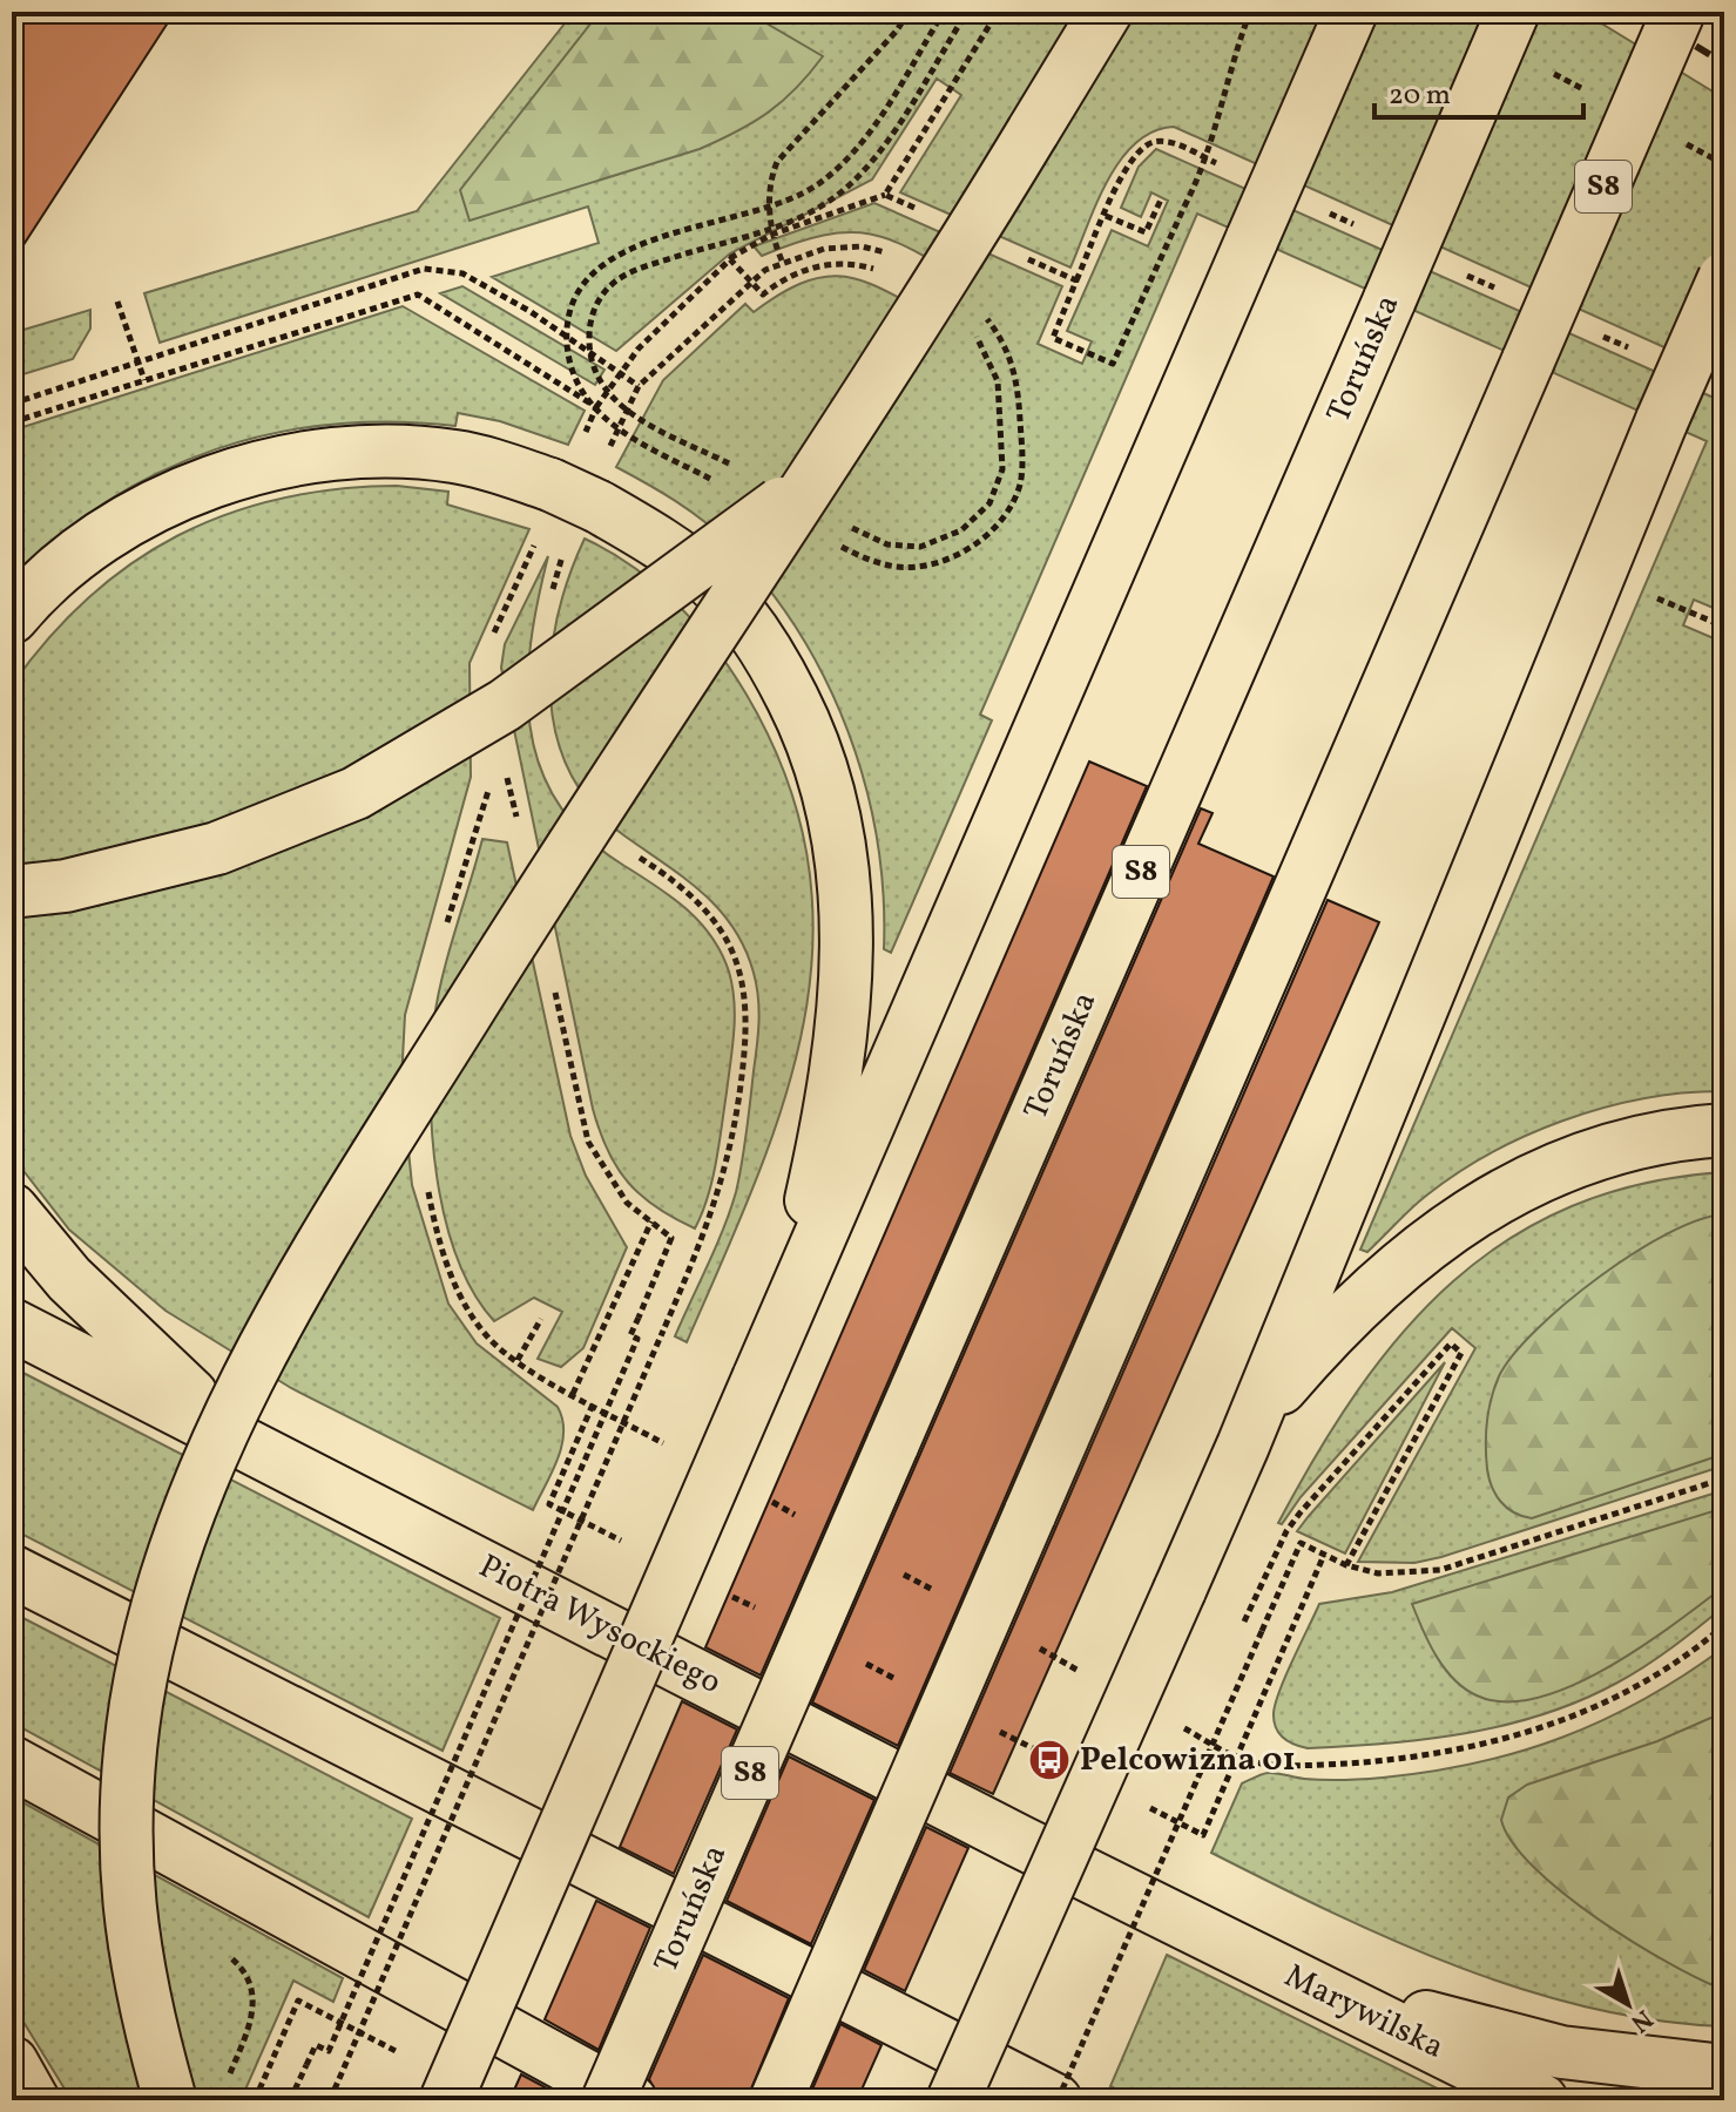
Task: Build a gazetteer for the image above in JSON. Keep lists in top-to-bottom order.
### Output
{
  "streets": {
    "main road": [
      "S8",
      "Toruńska",
      "Piotra Wysockiego",
      "Marywilska"
    ]
  },
  "crossings": [
    ["Piotra Wysockiego", "Marywilska"]
  ],
  "places": {
    "bus stop": ["Pelcowizna 01"]
  },
  "scale_bar": "20 m",
  "north": "bottom right"
}
